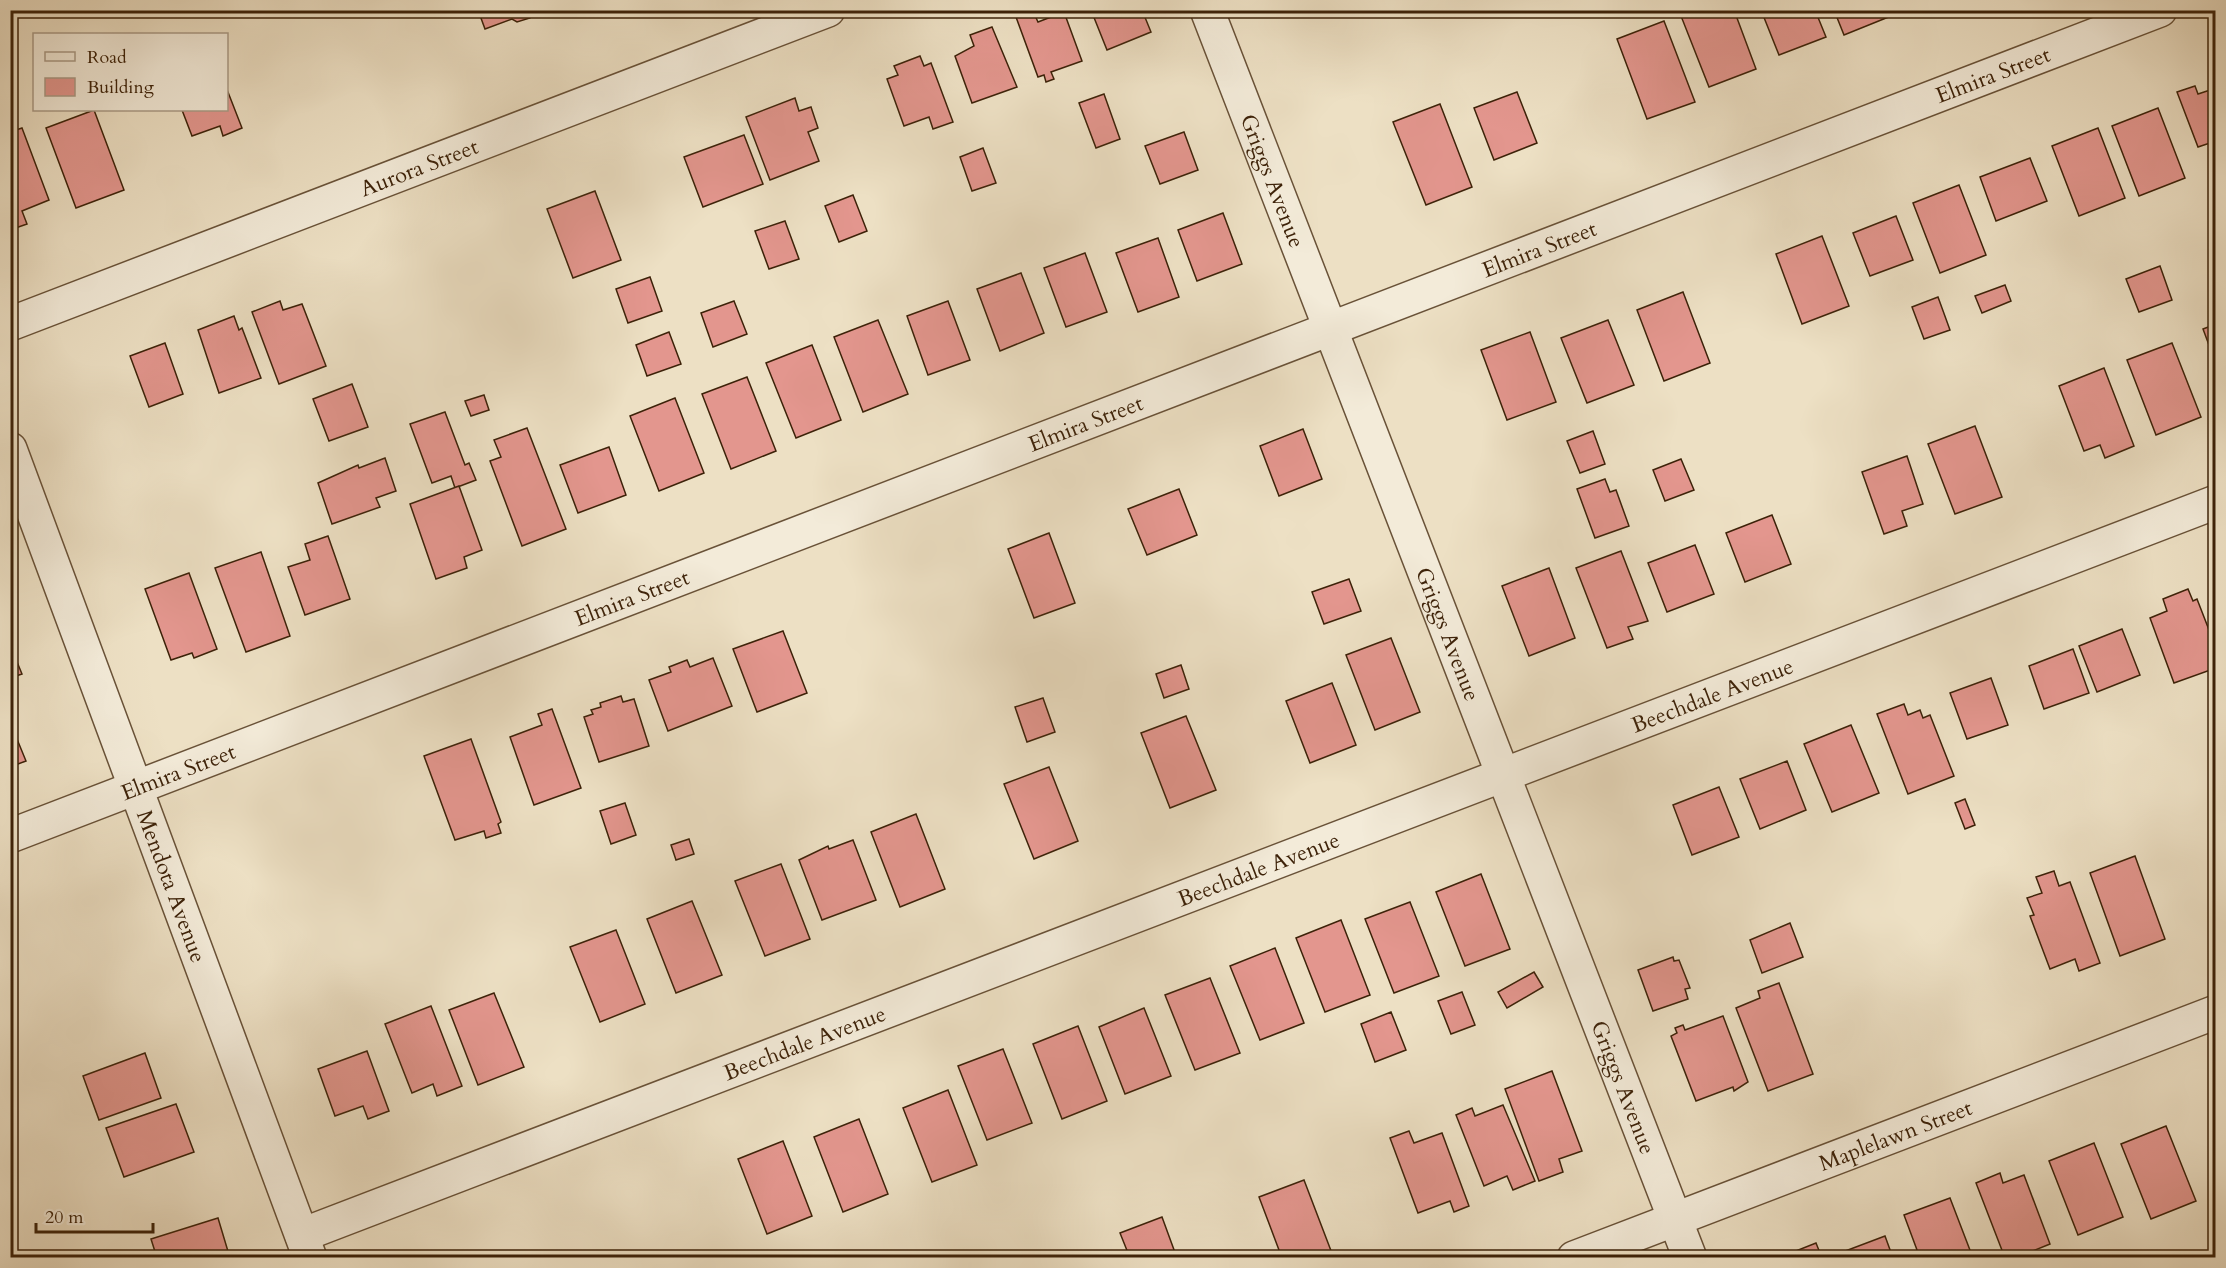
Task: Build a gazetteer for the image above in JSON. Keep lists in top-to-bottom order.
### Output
{
  "streets": {
    "street": [
      "Elmira Street",
      "Aurora Street",
      "Griggs Avenue",
      "Beechdale Avenue",
      "Mendota Avenue",
      "Maplelawn Street"
    ]
  },
  "crossings": [
    ["Elmira Street", "Griggs Avenue"],
    ["Elmira Street", "Mendota Avenue"],
    ["Griggs Avenue", "Beechdale Avenue"],
    ["Griggs Avenue", "Maplelawn Street"],
    ["Beechdale Avenue", "Mendota Avenue"]
  ],
  "legend": ["Road", "Building"],
  "scale_bar": "20 m"
}
